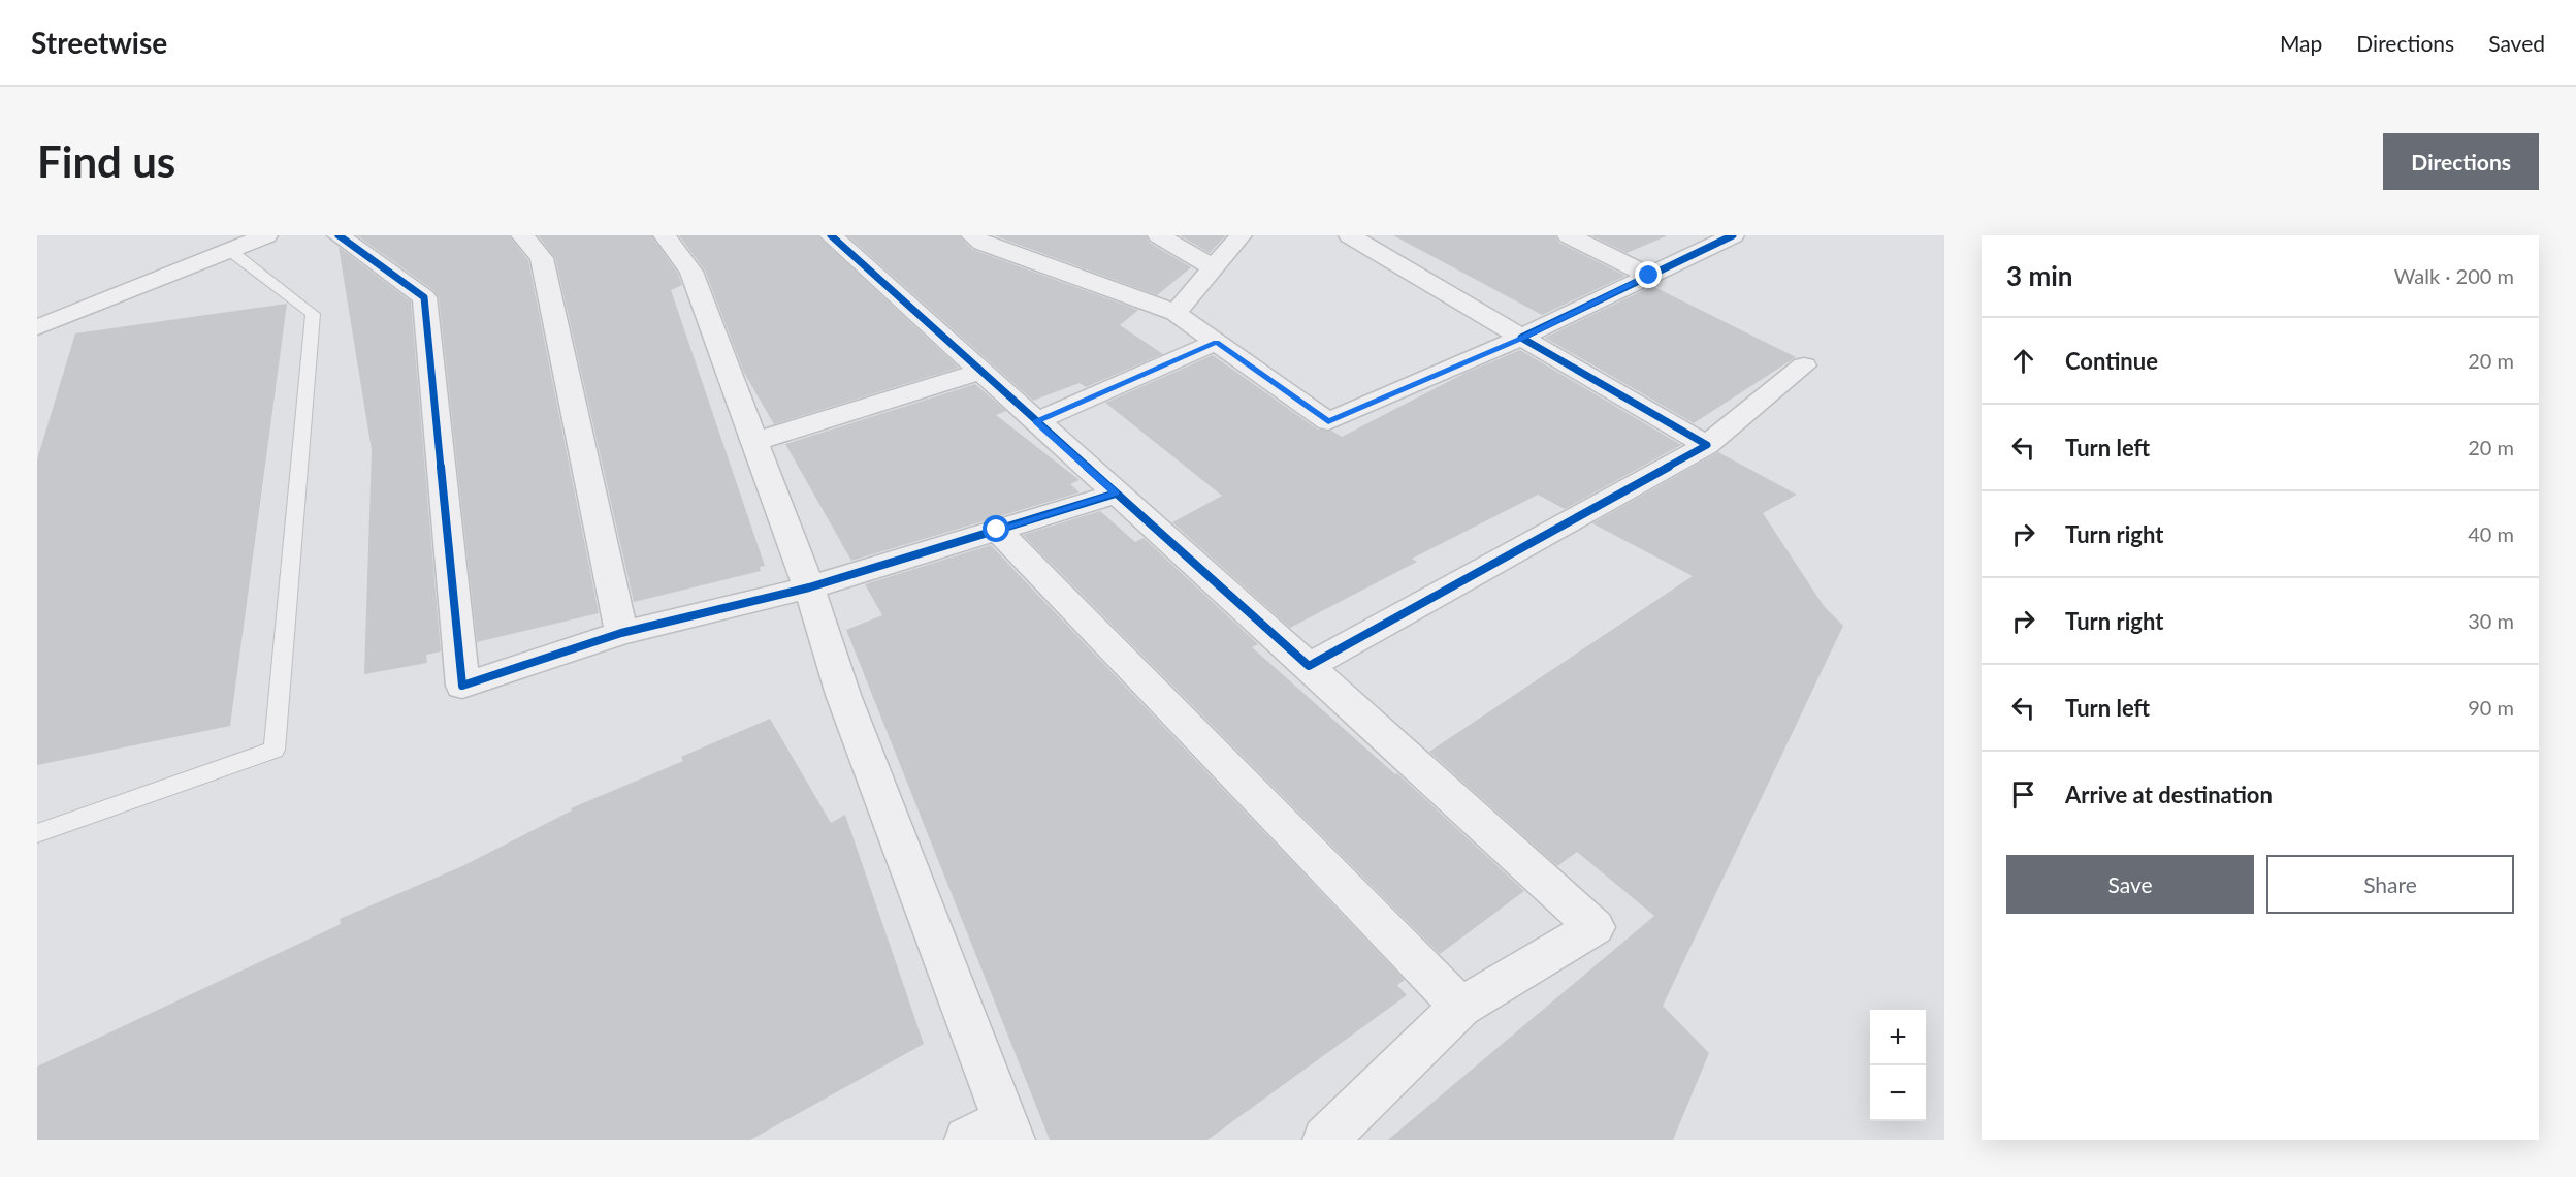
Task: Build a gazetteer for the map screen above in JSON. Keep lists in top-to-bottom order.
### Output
{
  "page": {
    "header": "Streetwise",
    "nav": ["Map", "Directions", "Saved"],
    "buttons": [
      "Directions",
      ["Save", "Share"]
    ],
    "title": "Find us",
    "heading": ["3 min", "Walk · 200 m"],
    "list": [
      ["Continue", "20 m"],
      ["Turn left", "20 m"],
      ["Turn right", "40 m"],
      ["Turn right", "30 m"],
      ["Turn left", "90 m"],
      "Arrive at destination"
    ],
    "map_buttons": ["+", "−"]
  }
}
